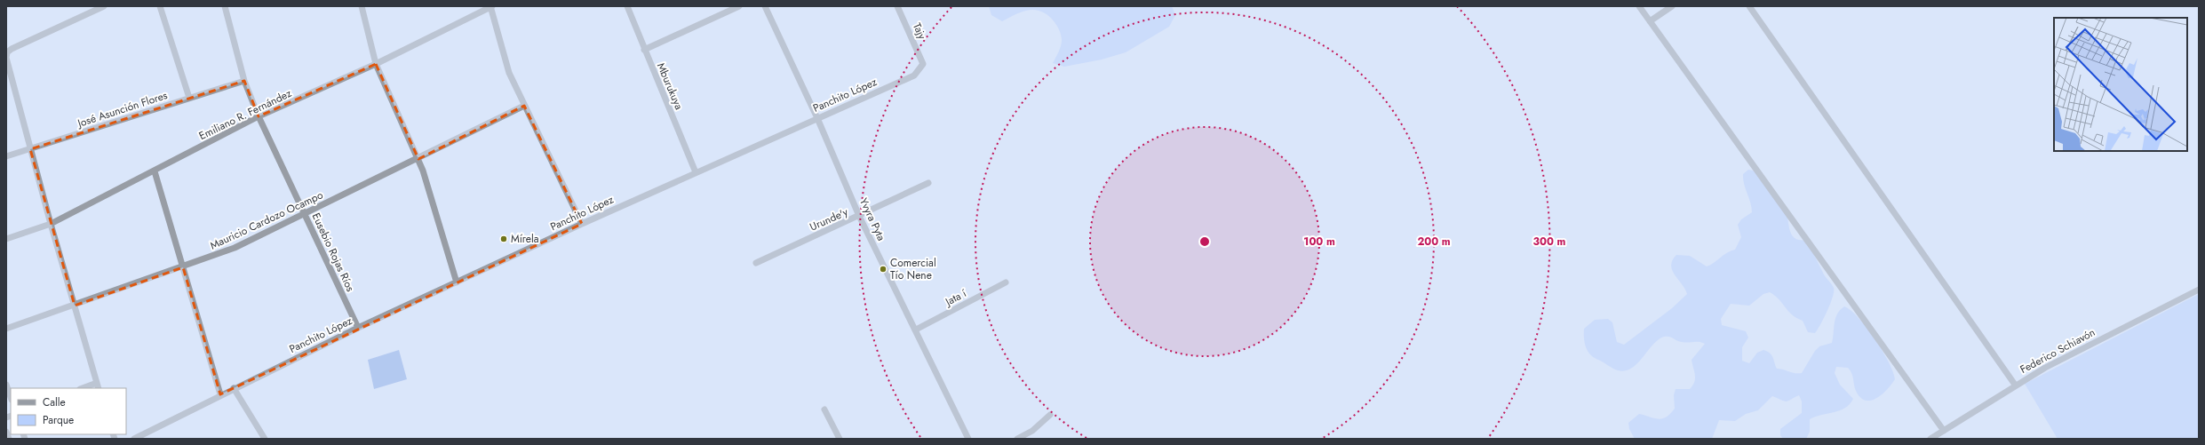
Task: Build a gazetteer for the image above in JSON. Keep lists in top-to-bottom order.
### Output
{
  "streets": {
    "street": [
      "Tajy",
      "Mburukuya",
      "Panchito López",
      "José Asunción Flores",
      "Emiliano R. Fernández",
      "Urunde'y",
      "Yvyra Pyta",
      "Mauricio Cardozo Ocampo",
      "Eusebio Rojas Ríos",
      "Jata í",
      "Federico Schiavón"
    ]
  },
  "crossings": [
    ["Tajy", "Panchito López"],
    ["Mburukuya", "Panchito López"],
    ["Panchito López", "Yvyra Pyta"],
    ["Panchito López", "Eusebio Rojas Ríos"],
    ["José Asunción Flores", "Eusebio Rojas Ríos"],
    ["Emiliano R. Fernández", "Eusebio Rojas Ríos"],
    ["Urunde'y", "Yvyra Pyta"],
    ["Yvyra Pyta", "Jata í"],
    ["Mauricio Cardozo Ocampo", "Eusebio Rojas Ríos"]
  ],
  "places": ["Mírela", "Comercial Tío Nene"],
  "legend": ["Calle", "Parque"],
  "rings": ["100 m", "200 m", "300 m"]
}
